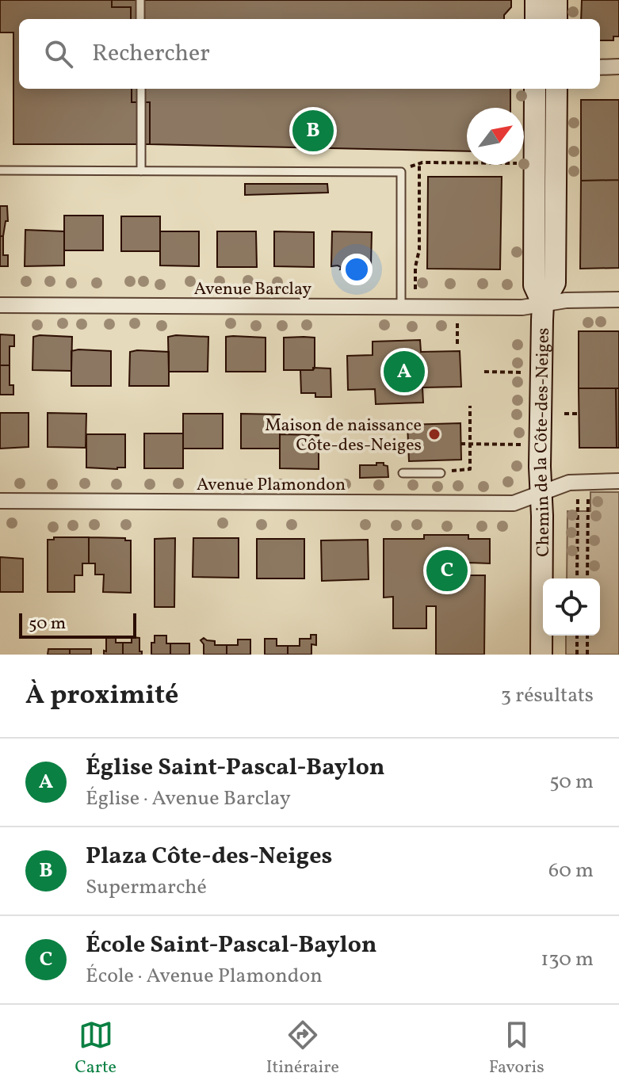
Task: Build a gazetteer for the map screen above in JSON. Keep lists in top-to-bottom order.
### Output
{
  "streets": {
    "main road": ["Chemin de la Côte-des-Neiges"],
    "street": ["Avenue Barclay", "Avenue Plamondon"]
  },
  "crossings": [
    ["Avenue Barclay", "Chemin de la Côte-des-Neiges"],
    ["Chemin de la Côte-des-Neiges", "Avenue Plamondon"]
  ],
  "places": ["Maison de naissance Côte-des-Neiges"],
  "scale_bar": "50 m",
  "north": "top right",
  "page": {
    "search": "Rechercher",
    "pins": ["B", "A", "C"],
    "scale": "50 m",
    "heading": ["À proximité", "3 résultats"],
    "list": [
      {
        "mark": "A",
        "name": "Église Saint-Pascal-Baylon",
        "note": "Église · Avenue Barclay",
        "value": "50 m"
      },
      {
        "mark": "B",
        "name": "Plaza Côte-des-Neiges",
        "note": "Supermarché",
        "value": "60 m"
      },
      {
        "mark": "C",
        "name": "École Saint-Pascal-Baylon",
        "note": "École · Avenue Plamondon",
        "value": "130 m"
      }
    ],
    "nav": ["Carte", "Itinéraire", "Favoris"]
  }
}
